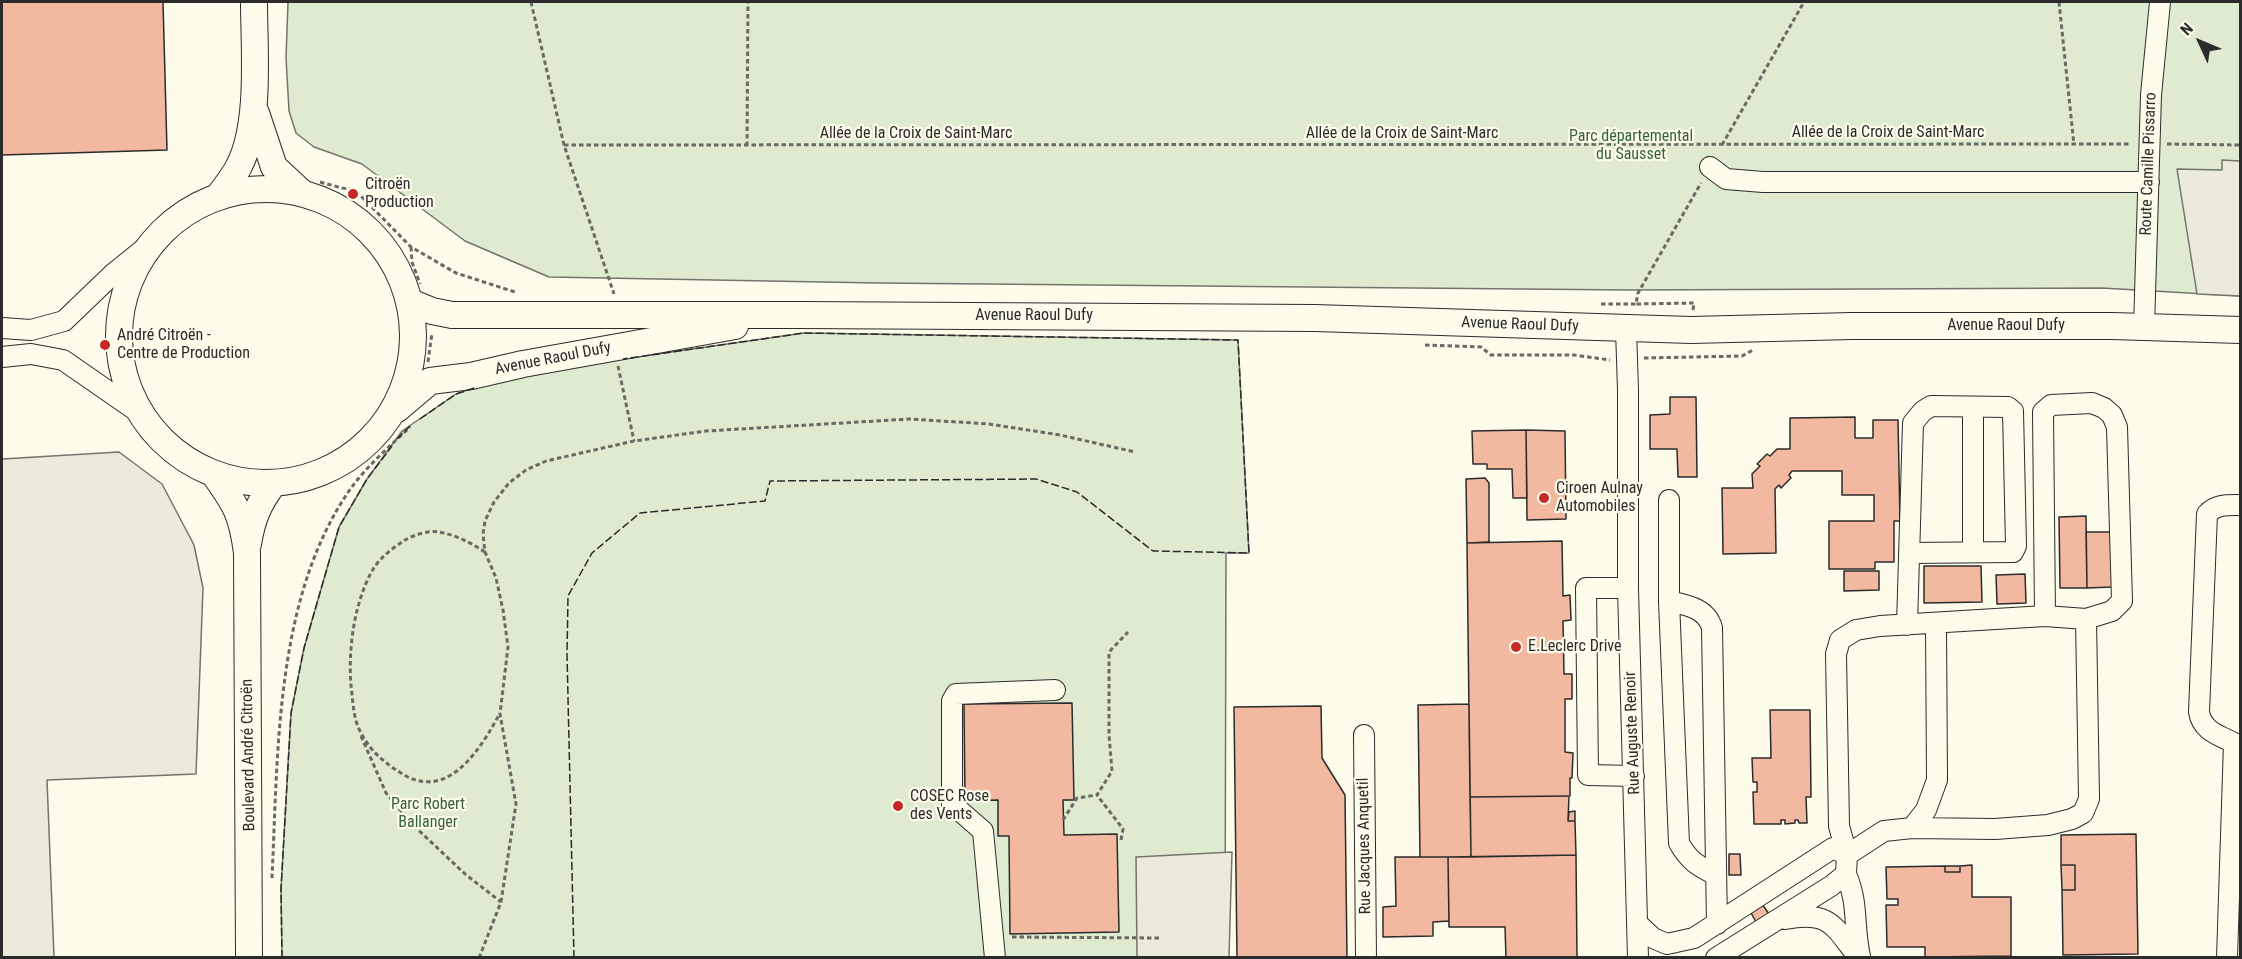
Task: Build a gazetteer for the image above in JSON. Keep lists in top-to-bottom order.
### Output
{
  "streets": {
    "main road": ["Avenue Raoul Dufy", "Boulevard André Citroën"],
    "street": ["Route Camille Pissarro", "Rue Auguste Renoir", "Rue Jacques Anquetil"],
    "path": ["Allée de la Croix de Saint-Marc"]
  },
  "crossings": [
    ["Allée de la Croix de Saint-Marc", "Route Camille Pissarro"],
    ["Route Camille Pissarro", "Avenue Raoul Dufy"],
    ["Avenue Raoul Dufy", "Rue Auguste Renoir"]
  ],
  "parks": ["Parc départemental du Sausset", "Parc Robert Ballanger"],
  "places": [
    "Citroën Production",
    "André Citroën - Centre de Production",
    "Ciroen Aulnay Automobiles",
    "E.Leclerc Drive",
    "COSEC Rose des Vents"
  ],
  "north": "top left"
}
